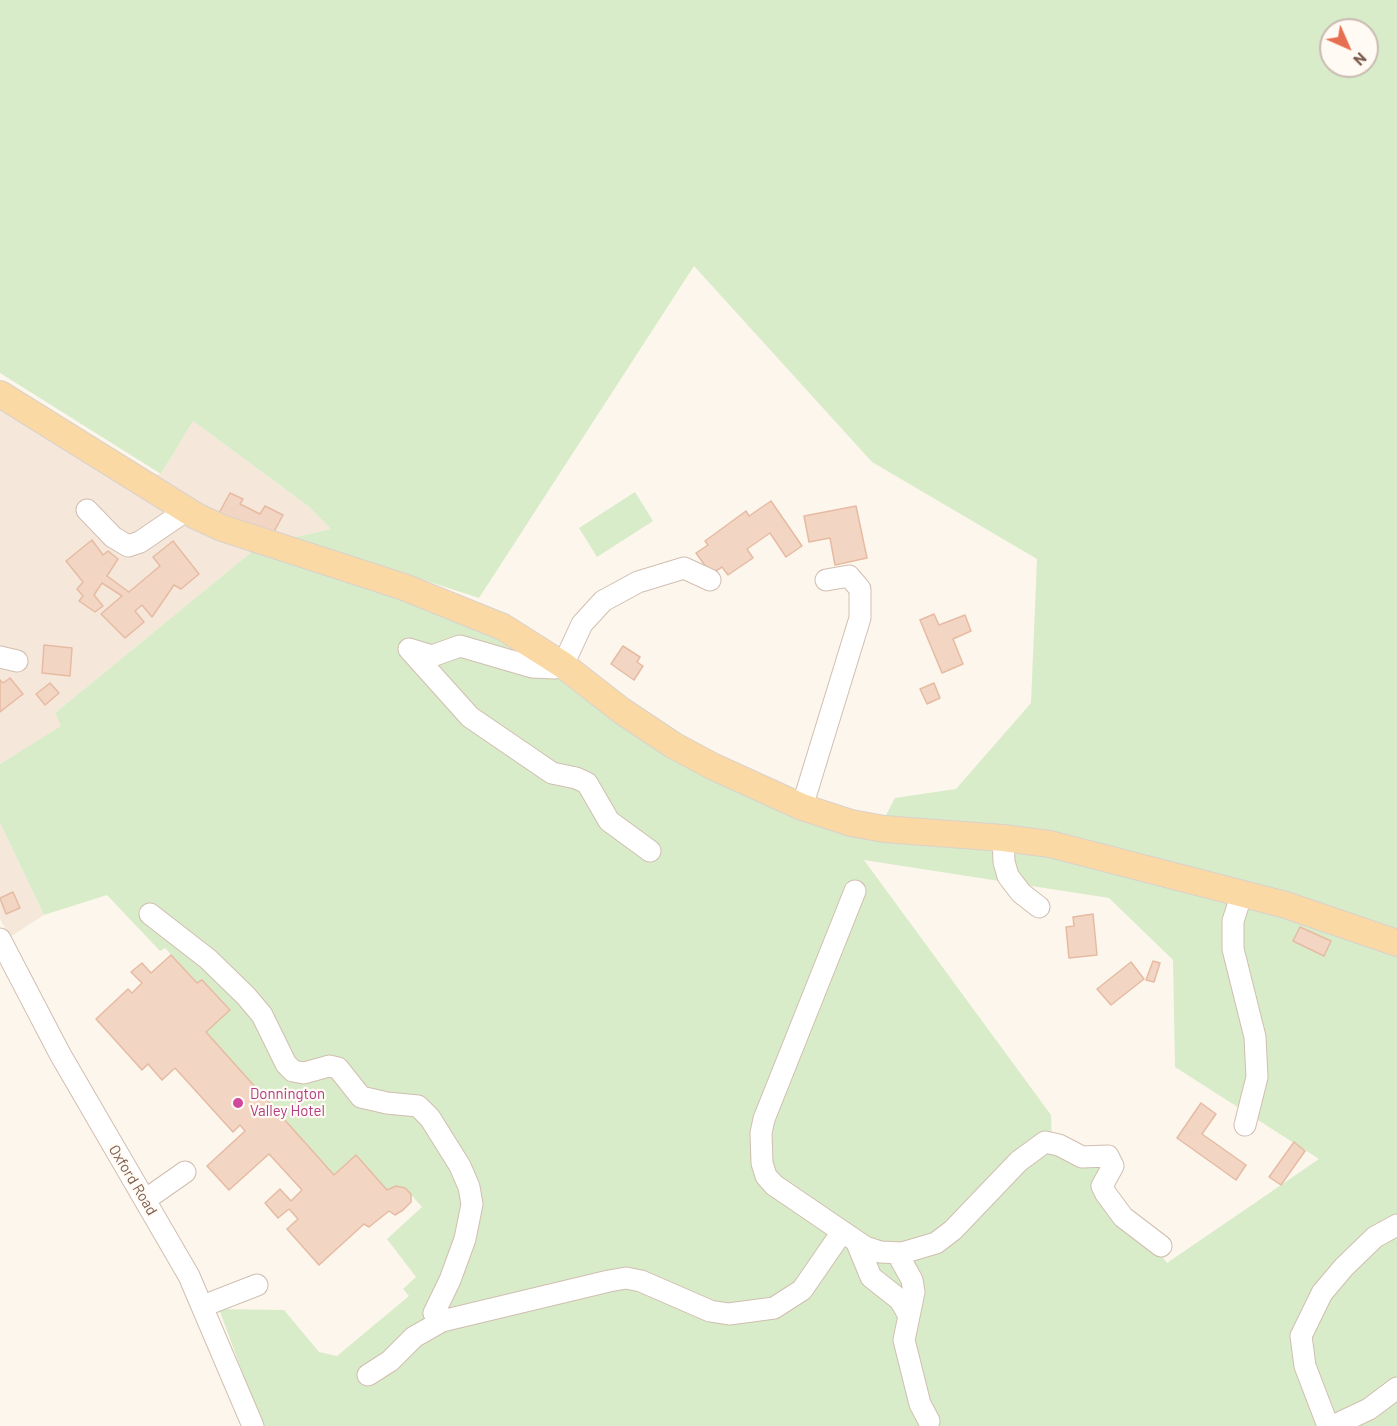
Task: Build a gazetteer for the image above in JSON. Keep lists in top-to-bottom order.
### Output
{
  "streets": {
    "street": ["Oxford Road"]
  },
  "places": ["Donnington Valley Hotel"],
  "north": "bottom right"
}
